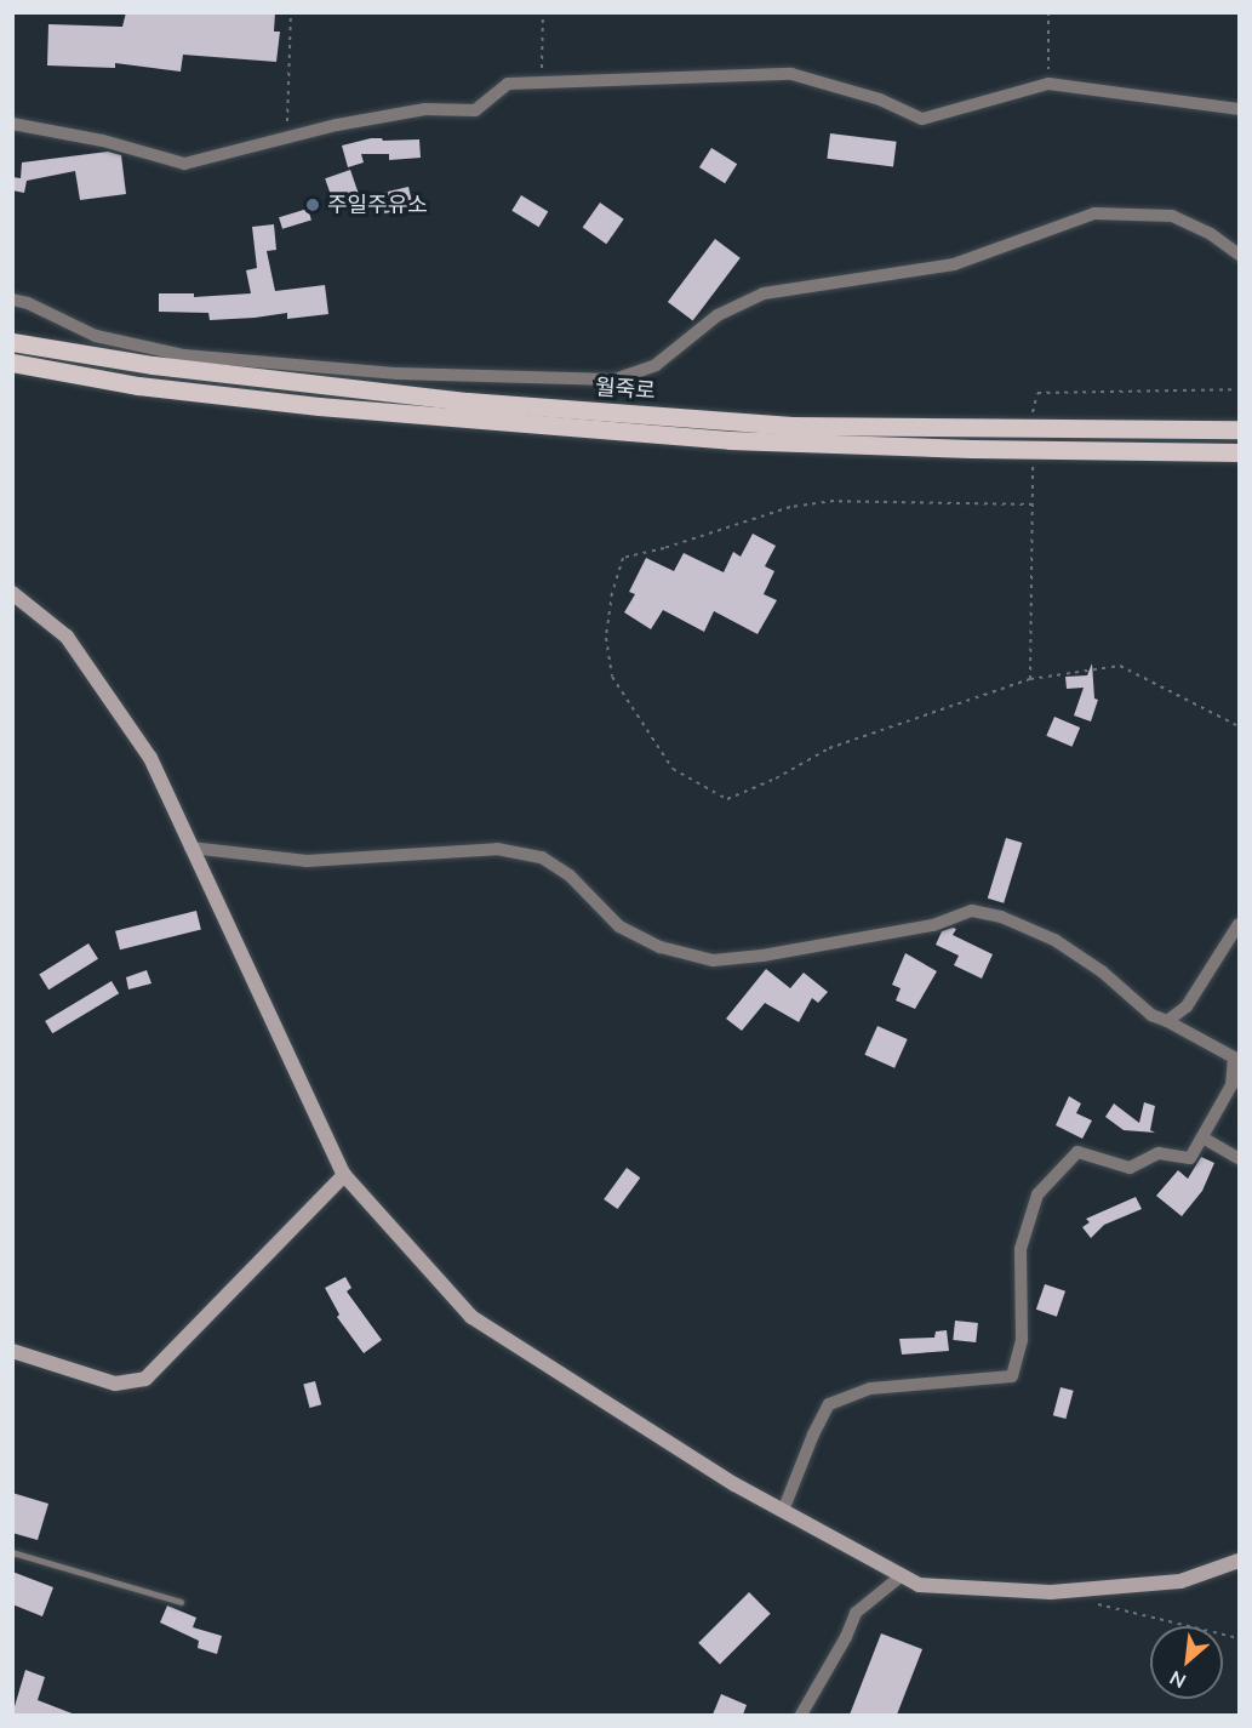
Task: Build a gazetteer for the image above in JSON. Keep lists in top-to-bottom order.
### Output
{
  "streets": {
    "main road": ["월죽로"]
  },
  "places": ["주일주유소"],
  "north": "bottom left"
}
